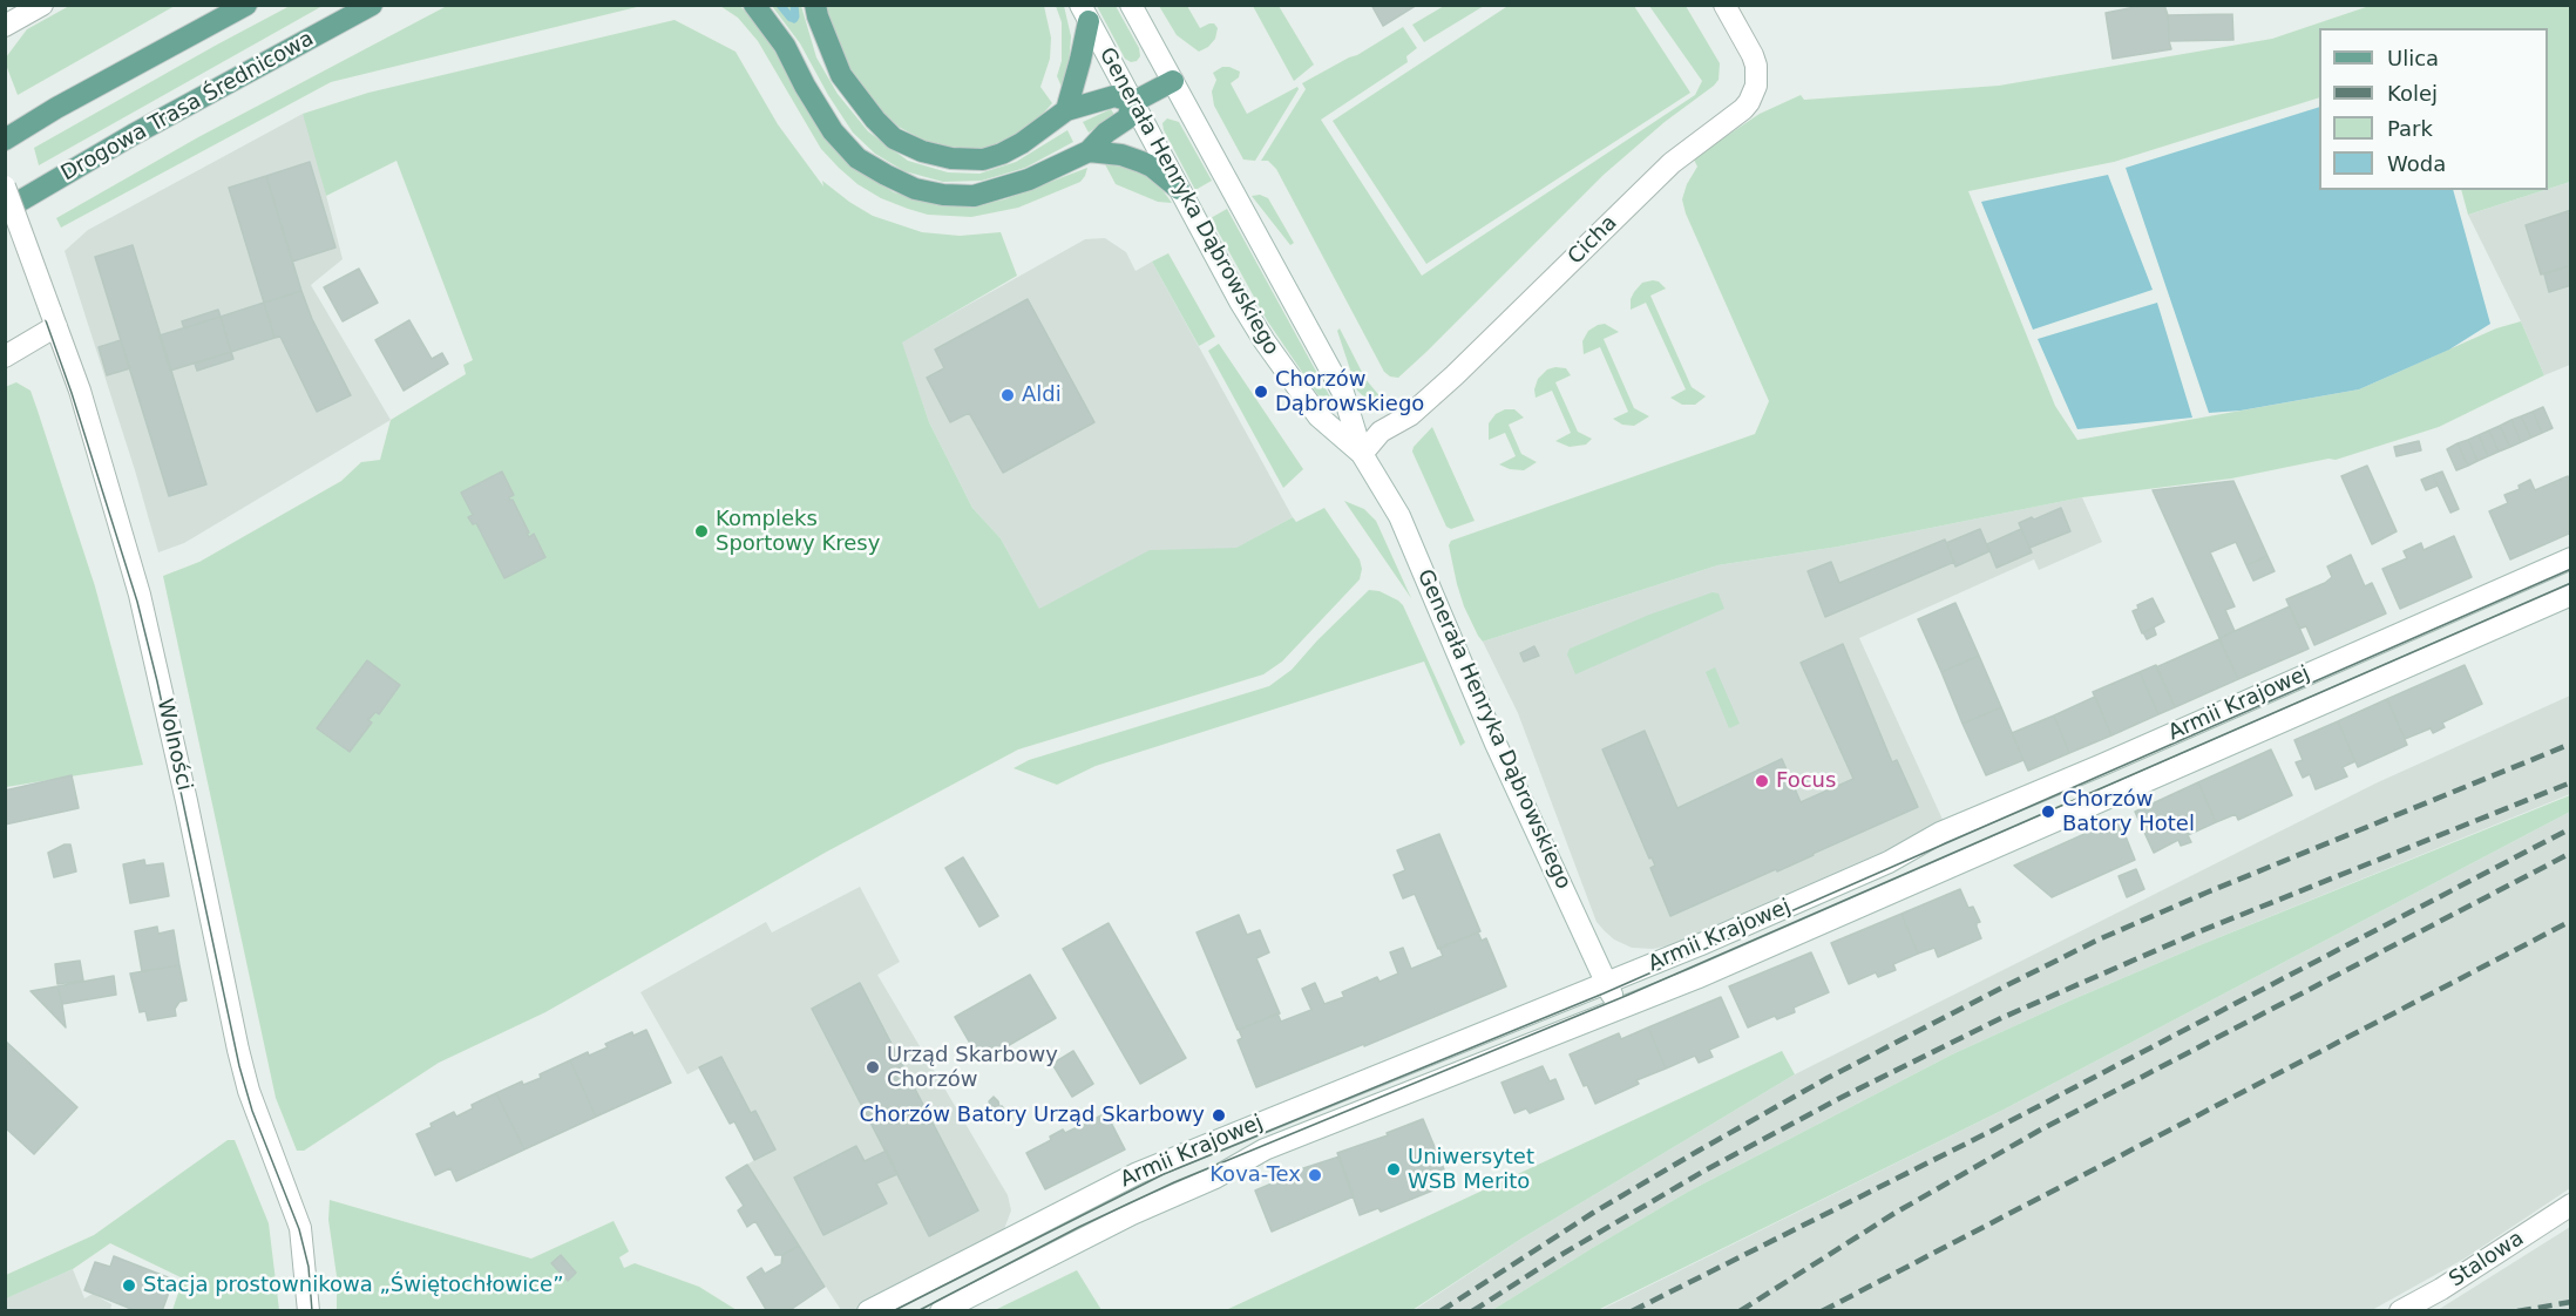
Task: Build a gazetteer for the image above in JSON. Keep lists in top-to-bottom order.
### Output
{
  "streets": {
    "main road": ["Drogowa Trasa Średnicowa"],
    "street": [
      "Generała Henryka Dąbrowskiego",
      "Cicha",
      "Armii Krajowej",
      "Wolności",
      "Stalowa"
    ]
  },
  "crossings": [
    ["Generała Henryka Dąbrowskiego", "Cicha"],
    ["Generała Henryka Dąbrowskiego", "Armii Krajowej"]
  ],
  "places": [
    "Chorzów Dąbrowskiego",
    "Aldi",
    "Kompleks Sportowy Kresy",
    "Focus",
    "Chorzów Batory Hotel",
    "Urząd Skarbowy Chorzów",
    "Chorzów Batory Urząd Skarbowy",
    "Uniwersytet WSB Merito",
    "Kova-Tex",
    "Stacja prostownikowa „Świętochłowice”"
  ],
  "legend": [
    "Ulica",
    "Kolej",
    "Park",
    "Woda"
  ]
}
